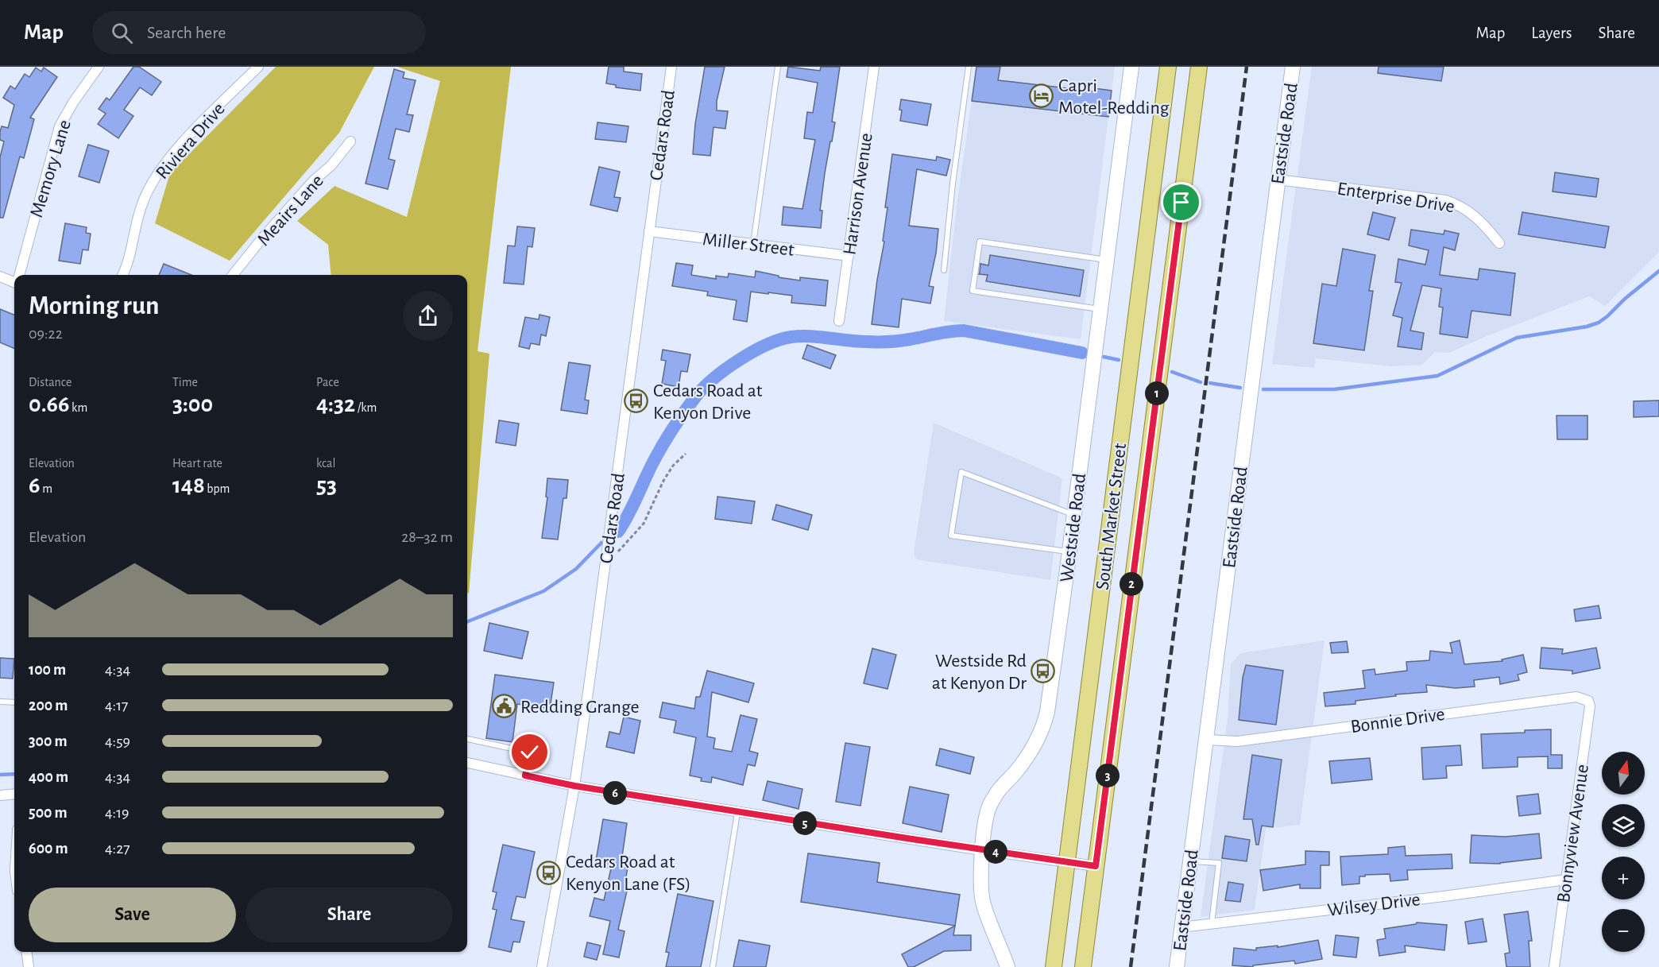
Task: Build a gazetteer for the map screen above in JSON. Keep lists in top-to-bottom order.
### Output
{
  "streets": {
    "main road": ["South Market Street"],
    "street": [
      "Eastside Road",
      "Cedars Road",
      "Riviera Drive",
      "Memory Lane",
      "Harrison Avenue",
      "Enterprise Drive",
      "Meairs Lane",
      "Miller Street",
      "Westside Road",
      "Bonnie Drive",
      "Bonnyview Avenue",
      "Wilsey Drive"
    ]
  },
  "crossings": [
    ["Eastside Road", "Enterprise Drive"],
    ["Eastside Road", "Bonnie Drive"],
    ["Eastside Road", "Wilsey Drive"],
    ["Cedars Road", "Miller Street"],
    ["Harrison Avenue", "Miller Street"],
    ["Bonnie Drive", "Bonnyview Avenue"],
    ["Bonnyview Avenue", "Wilsey Drive"]
  ],
  "places": {
    "hotel": ["Capri Motel-Redding"],
    "bus stop": ["Cedars Road at Kenyon Drive", "Westside Rd at Kenyon Dr", "Cedars Road at Kenyon Lane (FS)"],
    "public building": ["Redding Grange"]
  },
  "north": "top",
  "page": {
    "header": "Map",
    "search": "Search here",
    "nav": ["Map", "Layers", "Share"],
    "heading": ["Morning run", "09:22"],
    "stats": [
      ["Distance", "0.66 km"],
      ["Time", "3:00"],
      ["Pace", "4:32 /km"],
      ["Elevation", "6 m"],
      ["Heart rate", "148 bpm"],
      ["kcal", "53"]
    ],
    "pins": [
      "1",
      "2",
      "3",
      "6",
      "5",
      "4"
    ],
    "chart": ["Elevation", "28–32 m"],
    "list": [
      {
        "name": "100 m",
        "note": "4:34"
      },
      {
        "name": "200 m",
        "note": "4:17"
      },
      {
        "name": "300 m",
        "note": "4:59"
      },
      {
        "name": "400 m",
        "note": "4:34"
      },
      {
        "name": "500 m",
        "note": "4:19"
      },
      {
        "name": "600 m",
        "note": "4:27"
      }
    ],
    "map_buttons": ["+", "−"],
    "buttons": ["Save", "Share"]
  }
}
